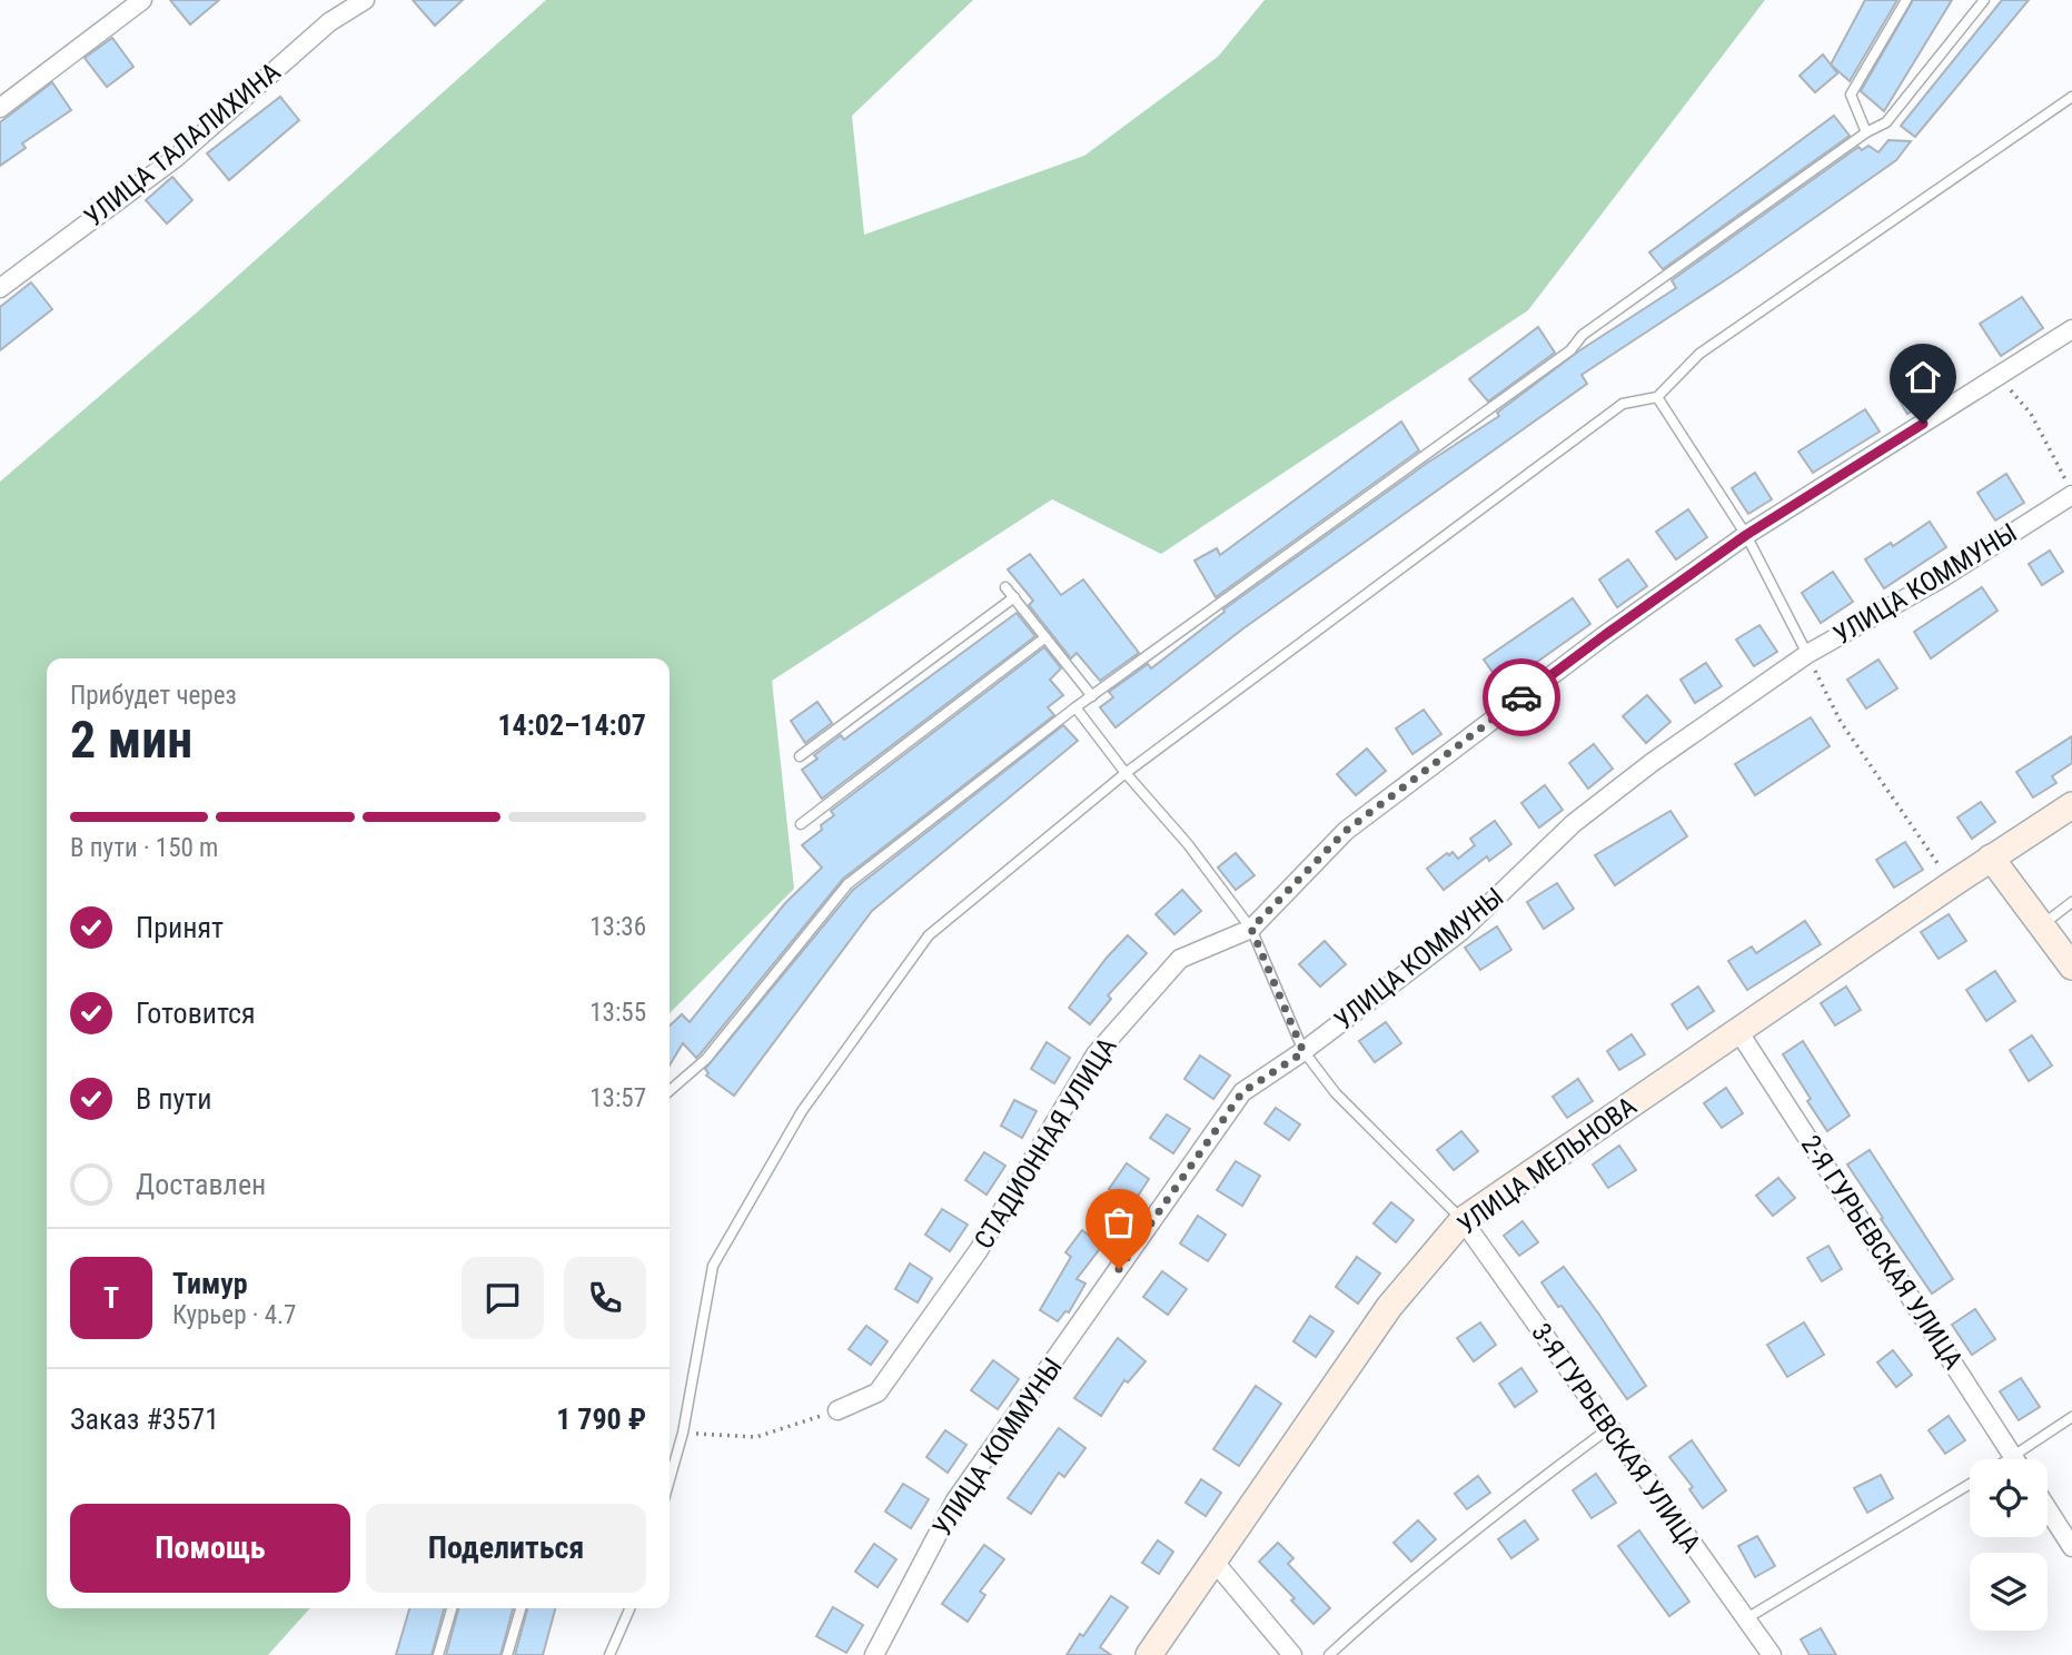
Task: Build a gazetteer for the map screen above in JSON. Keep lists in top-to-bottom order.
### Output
{
  "streets": {
    "main road": ["УЛИЦА МЕЛЬНОВА"],
    "street": [
      "УЛИЦА ТАЛАЛИХИНА",
      "УЛИЦА КОММУНЫ",
      "СТАДИОННАЯ УЛИЦА",
      "2-Я ГУРЬЕВСКАЯ УЛИЦА",
      "3-Я ГУРЬЕВСКАЯ УЛИЦА"
    ]
  },
  "crossings": [
    ["УЛИЦА МЕЛЬНОВА", "2-Я ГУРЬЕВСКАЯ УЛИЦА"],
    ["УЛИЦА МЕЛЬНОВА", "3-Я ГУРЬЕВСКАЯ УЛИЦА"]
  ],
  "page": {
    "heading": ["2 мин", "Прибудет через", "14:02–14:07"],
    "panel": [
      "Тимур",
      "Курьер · 4.7",
      "Заказ #3571",
      "1 790 ₽"
    ],
    "bar": "В пути · 150 m",
    "list": [
      ["Принят", "13:36"],
      ["Готовится", "13:55"],
      ["В пути", "13:57"],
      "Доставлен"
    ],
    "round": "Т",
    "buttons": ["Помощь", "Поделиться"]
  }
}
